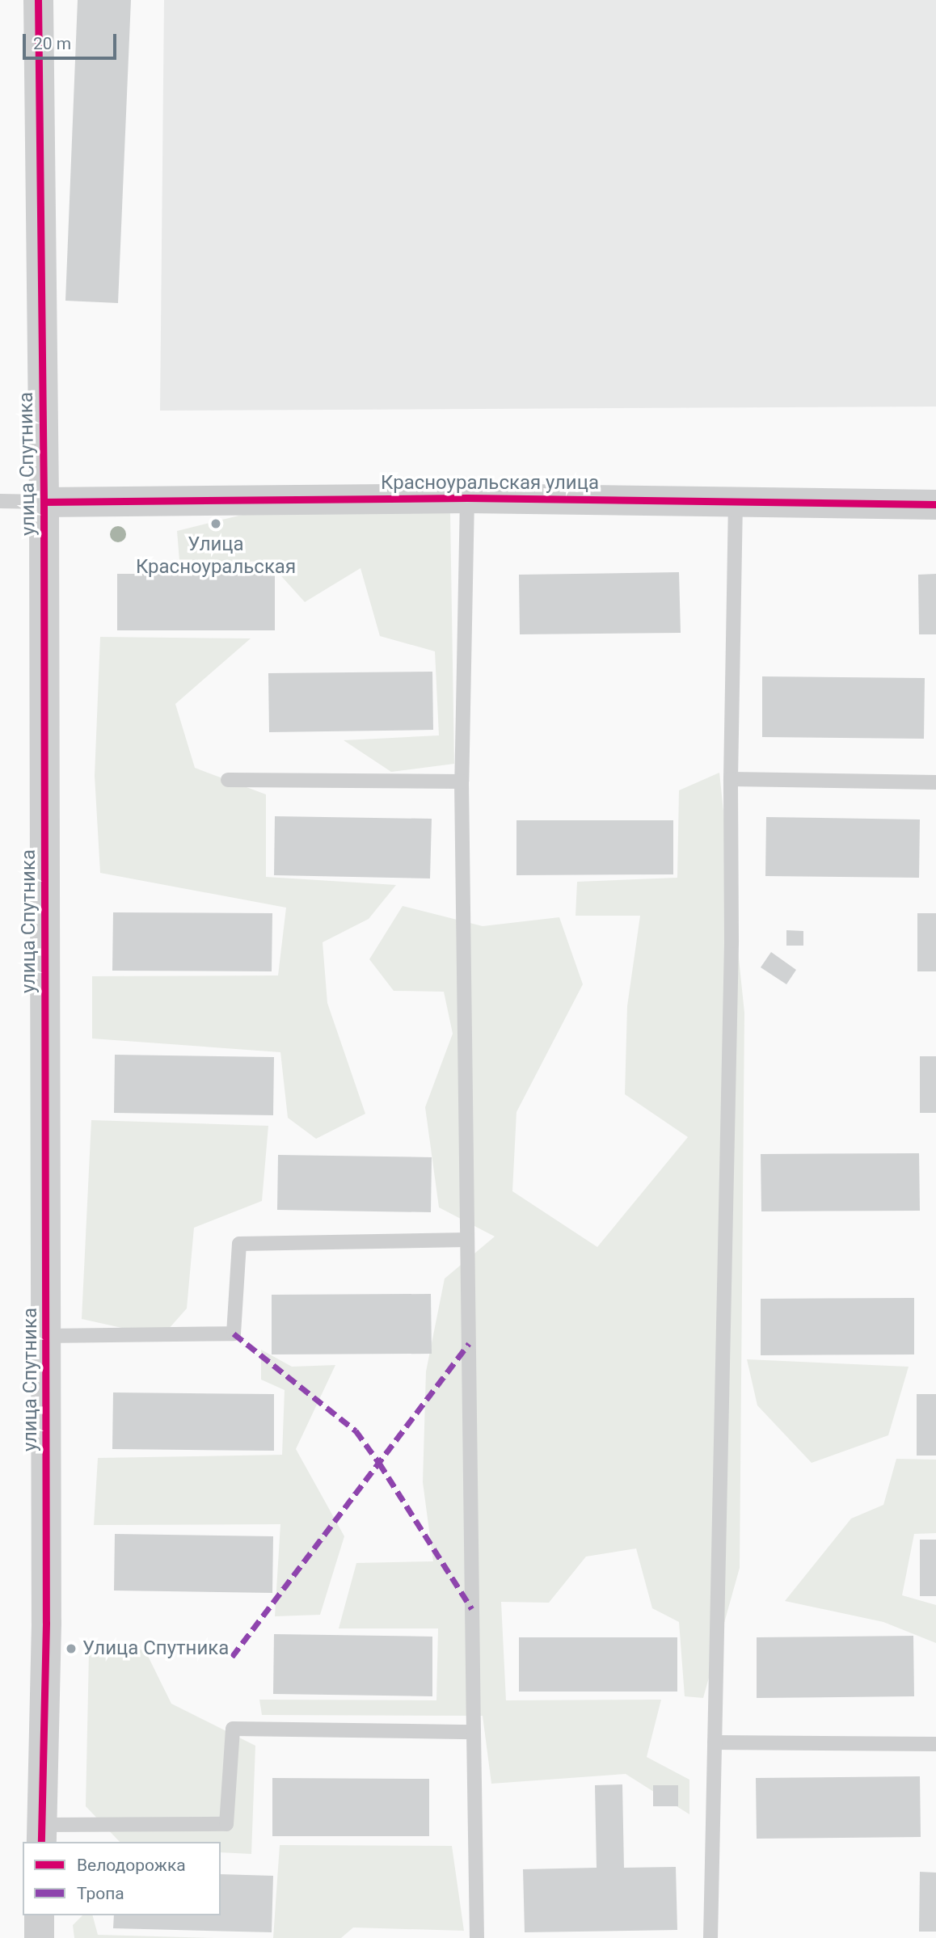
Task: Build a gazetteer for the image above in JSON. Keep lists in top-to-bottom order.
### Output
{
  "streets": {
    "street": ["улица Спутника", "Красноуральская улица"]
  },
  "crossings": [
    ["улица Спутника", "Красноуральская улица"]
  ],
  "places": ["Улица Красноуральская", "Улица Спутника"],
  "legend": ["Велодорожка", "Тропа"],
  "scale_bar": "20 m"
}
